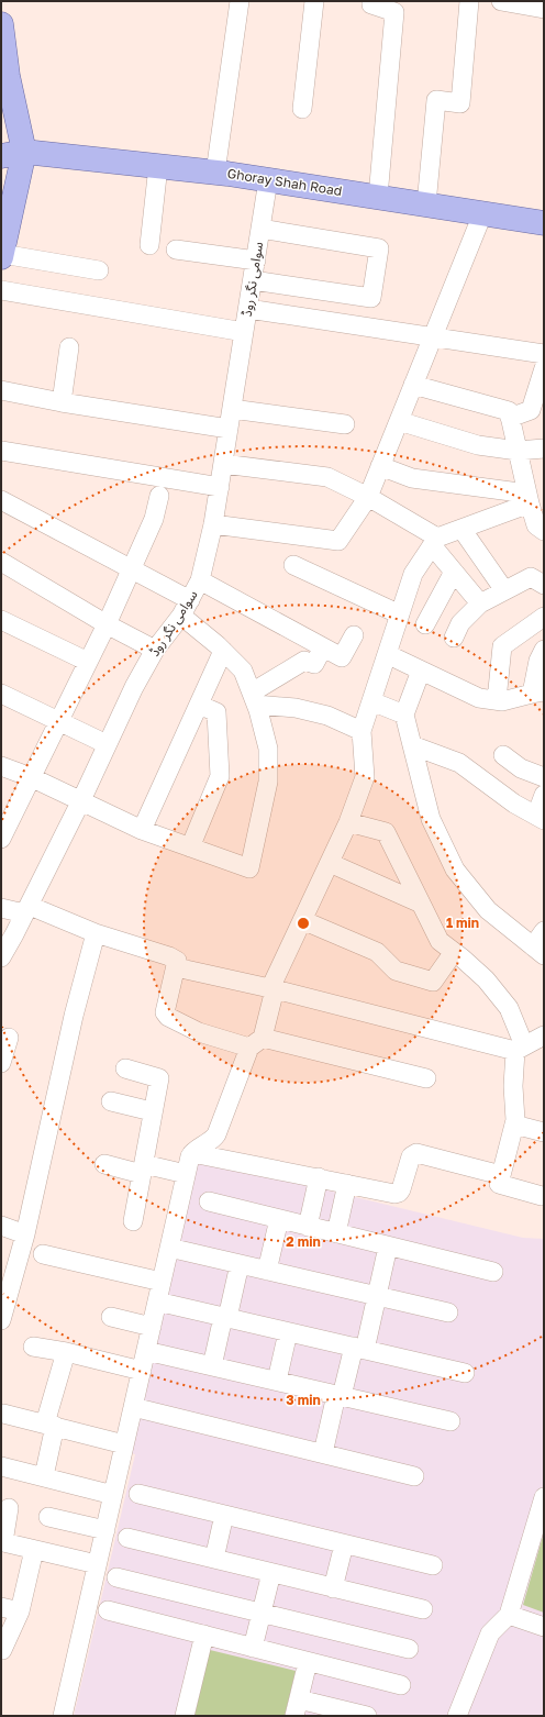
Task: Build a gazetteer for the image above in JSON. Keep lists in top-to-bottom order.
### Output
{
  "streets": {
    "main road": ["Ghoray Shah Road"],
    "street": ["سوامی نگر روڈ"]
  },
  "crossings": [
    ["Ghoray Shah Road", "سوامی نگر روڈ"]
  ],
  "rings": ["1 min", "2 min", "3 min"]
}
